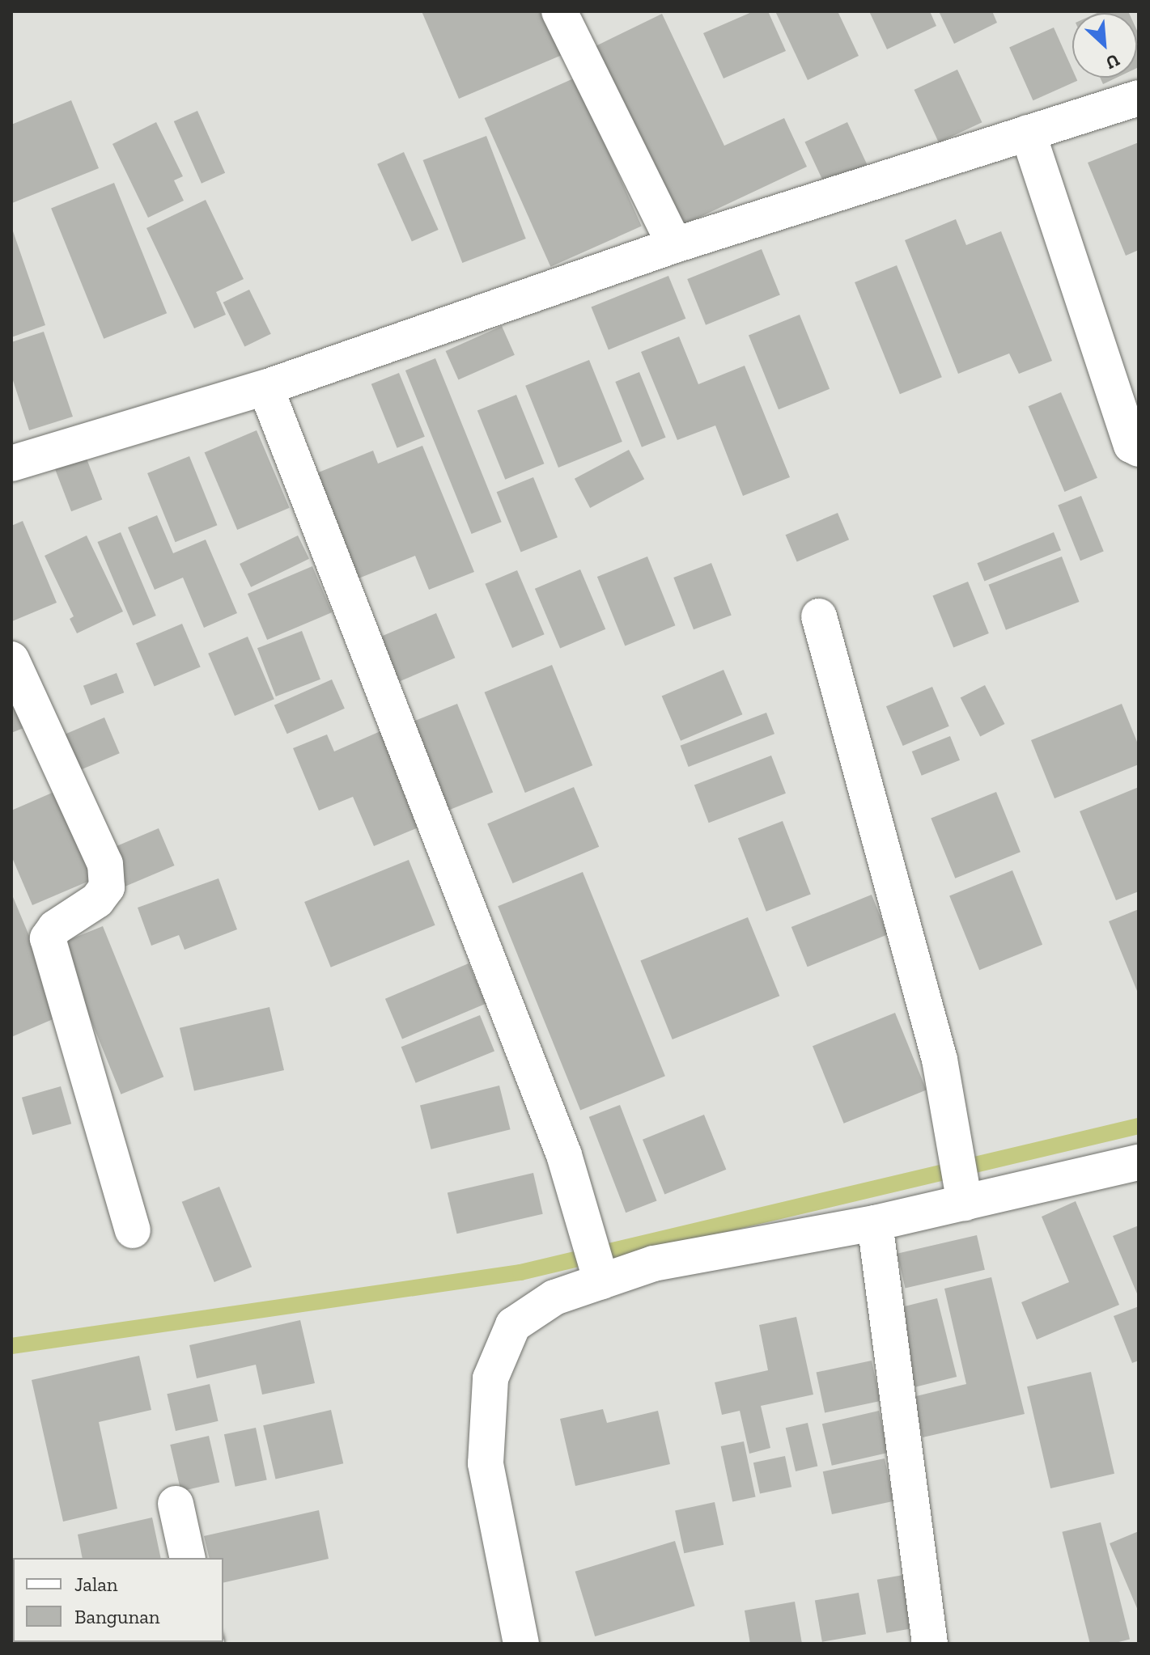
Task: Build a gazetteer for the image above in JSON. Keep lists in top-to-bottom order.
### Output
{
  "legend": ["Jalan", "Bangunan"],
  "north": "bottom right"
}
